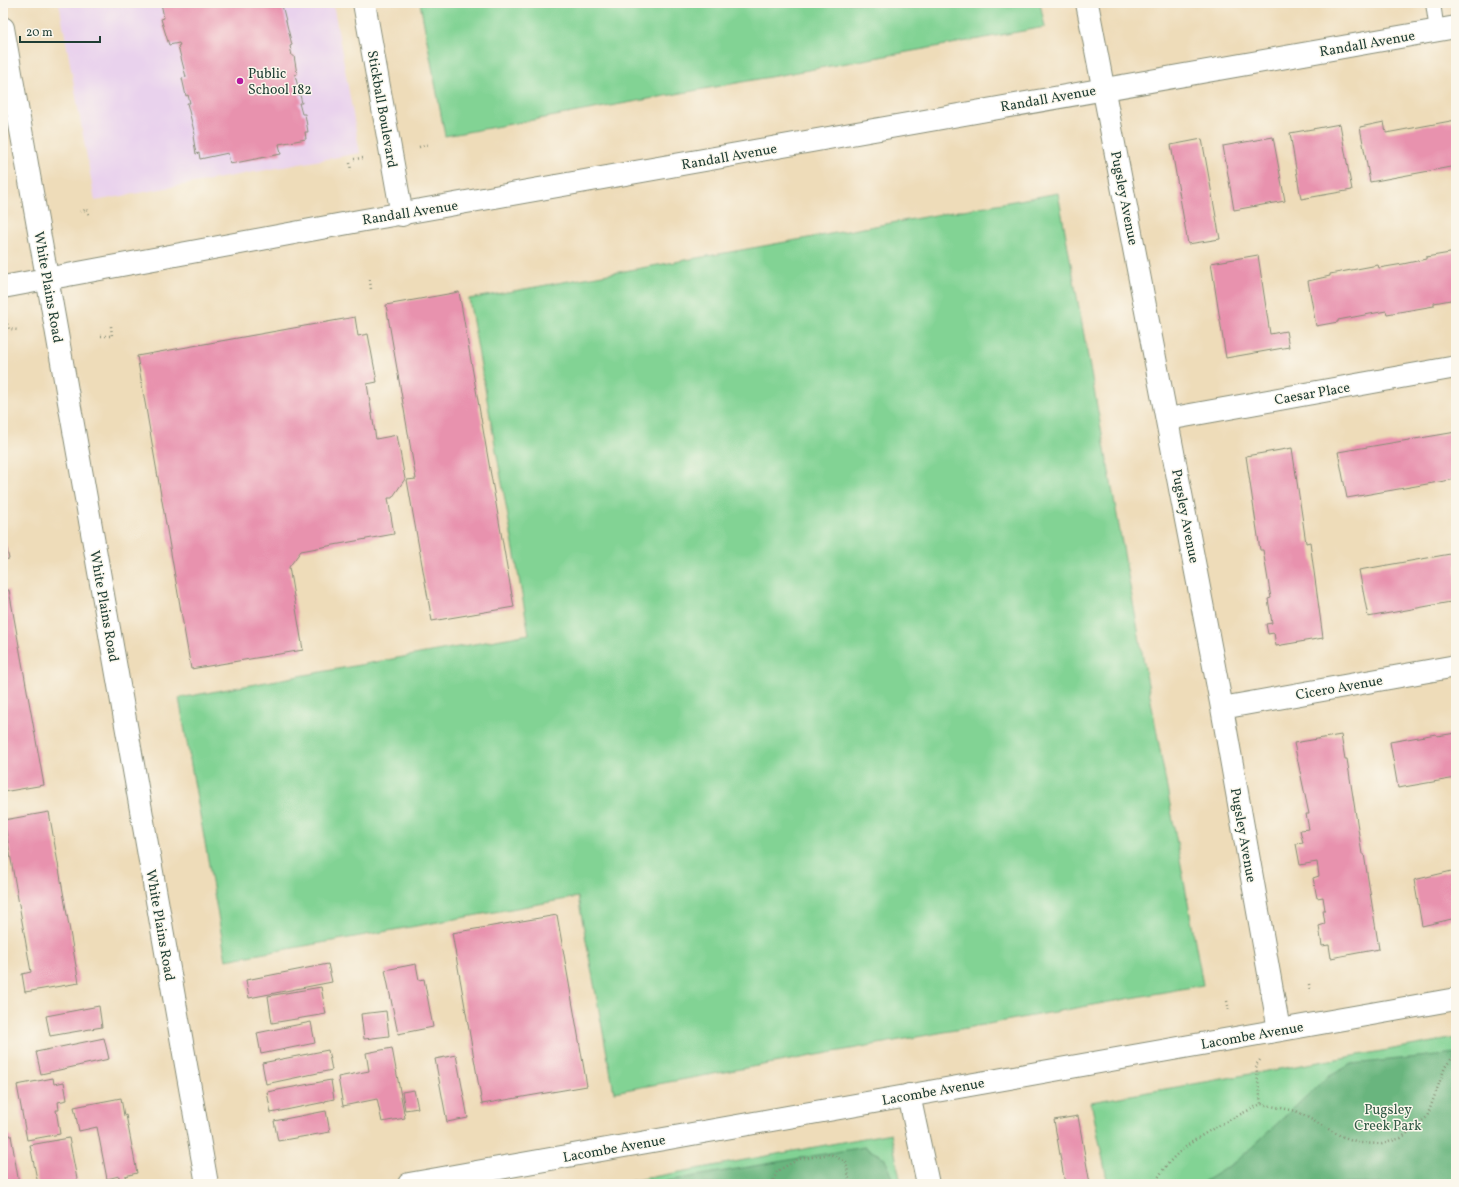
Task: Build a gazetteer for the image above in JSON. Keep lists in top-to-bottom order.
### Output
{
  "streets": {
    "street": [
      "Randall Avenue",
      "Stickball Boulevard",
      "Pugsley Avenue",
      "White Plains Road",
      "Caesar Place",
      "Cicero Avenue",
      "Lacombe Avenue"
    ]
  },
  "crossings": [
    ["Randall Avenue", "Stickball Boulevard"],
    ["Randall Avenue", "Pugsley Avenue"],
    ["Randall Avenue", "White Plains Road"],
    ["Pugsley Avenue", "Caesar Place"],
    ["Pugsley Avenue", "Cicero Avenue"],
    ["Pugsley Avenue", "Lacombe Avenue"]
  ],
  "parks": ["Pugsley Creek Park"],
  "places": ["Public School 182"],
  "scale_bar": "20 m"
}
